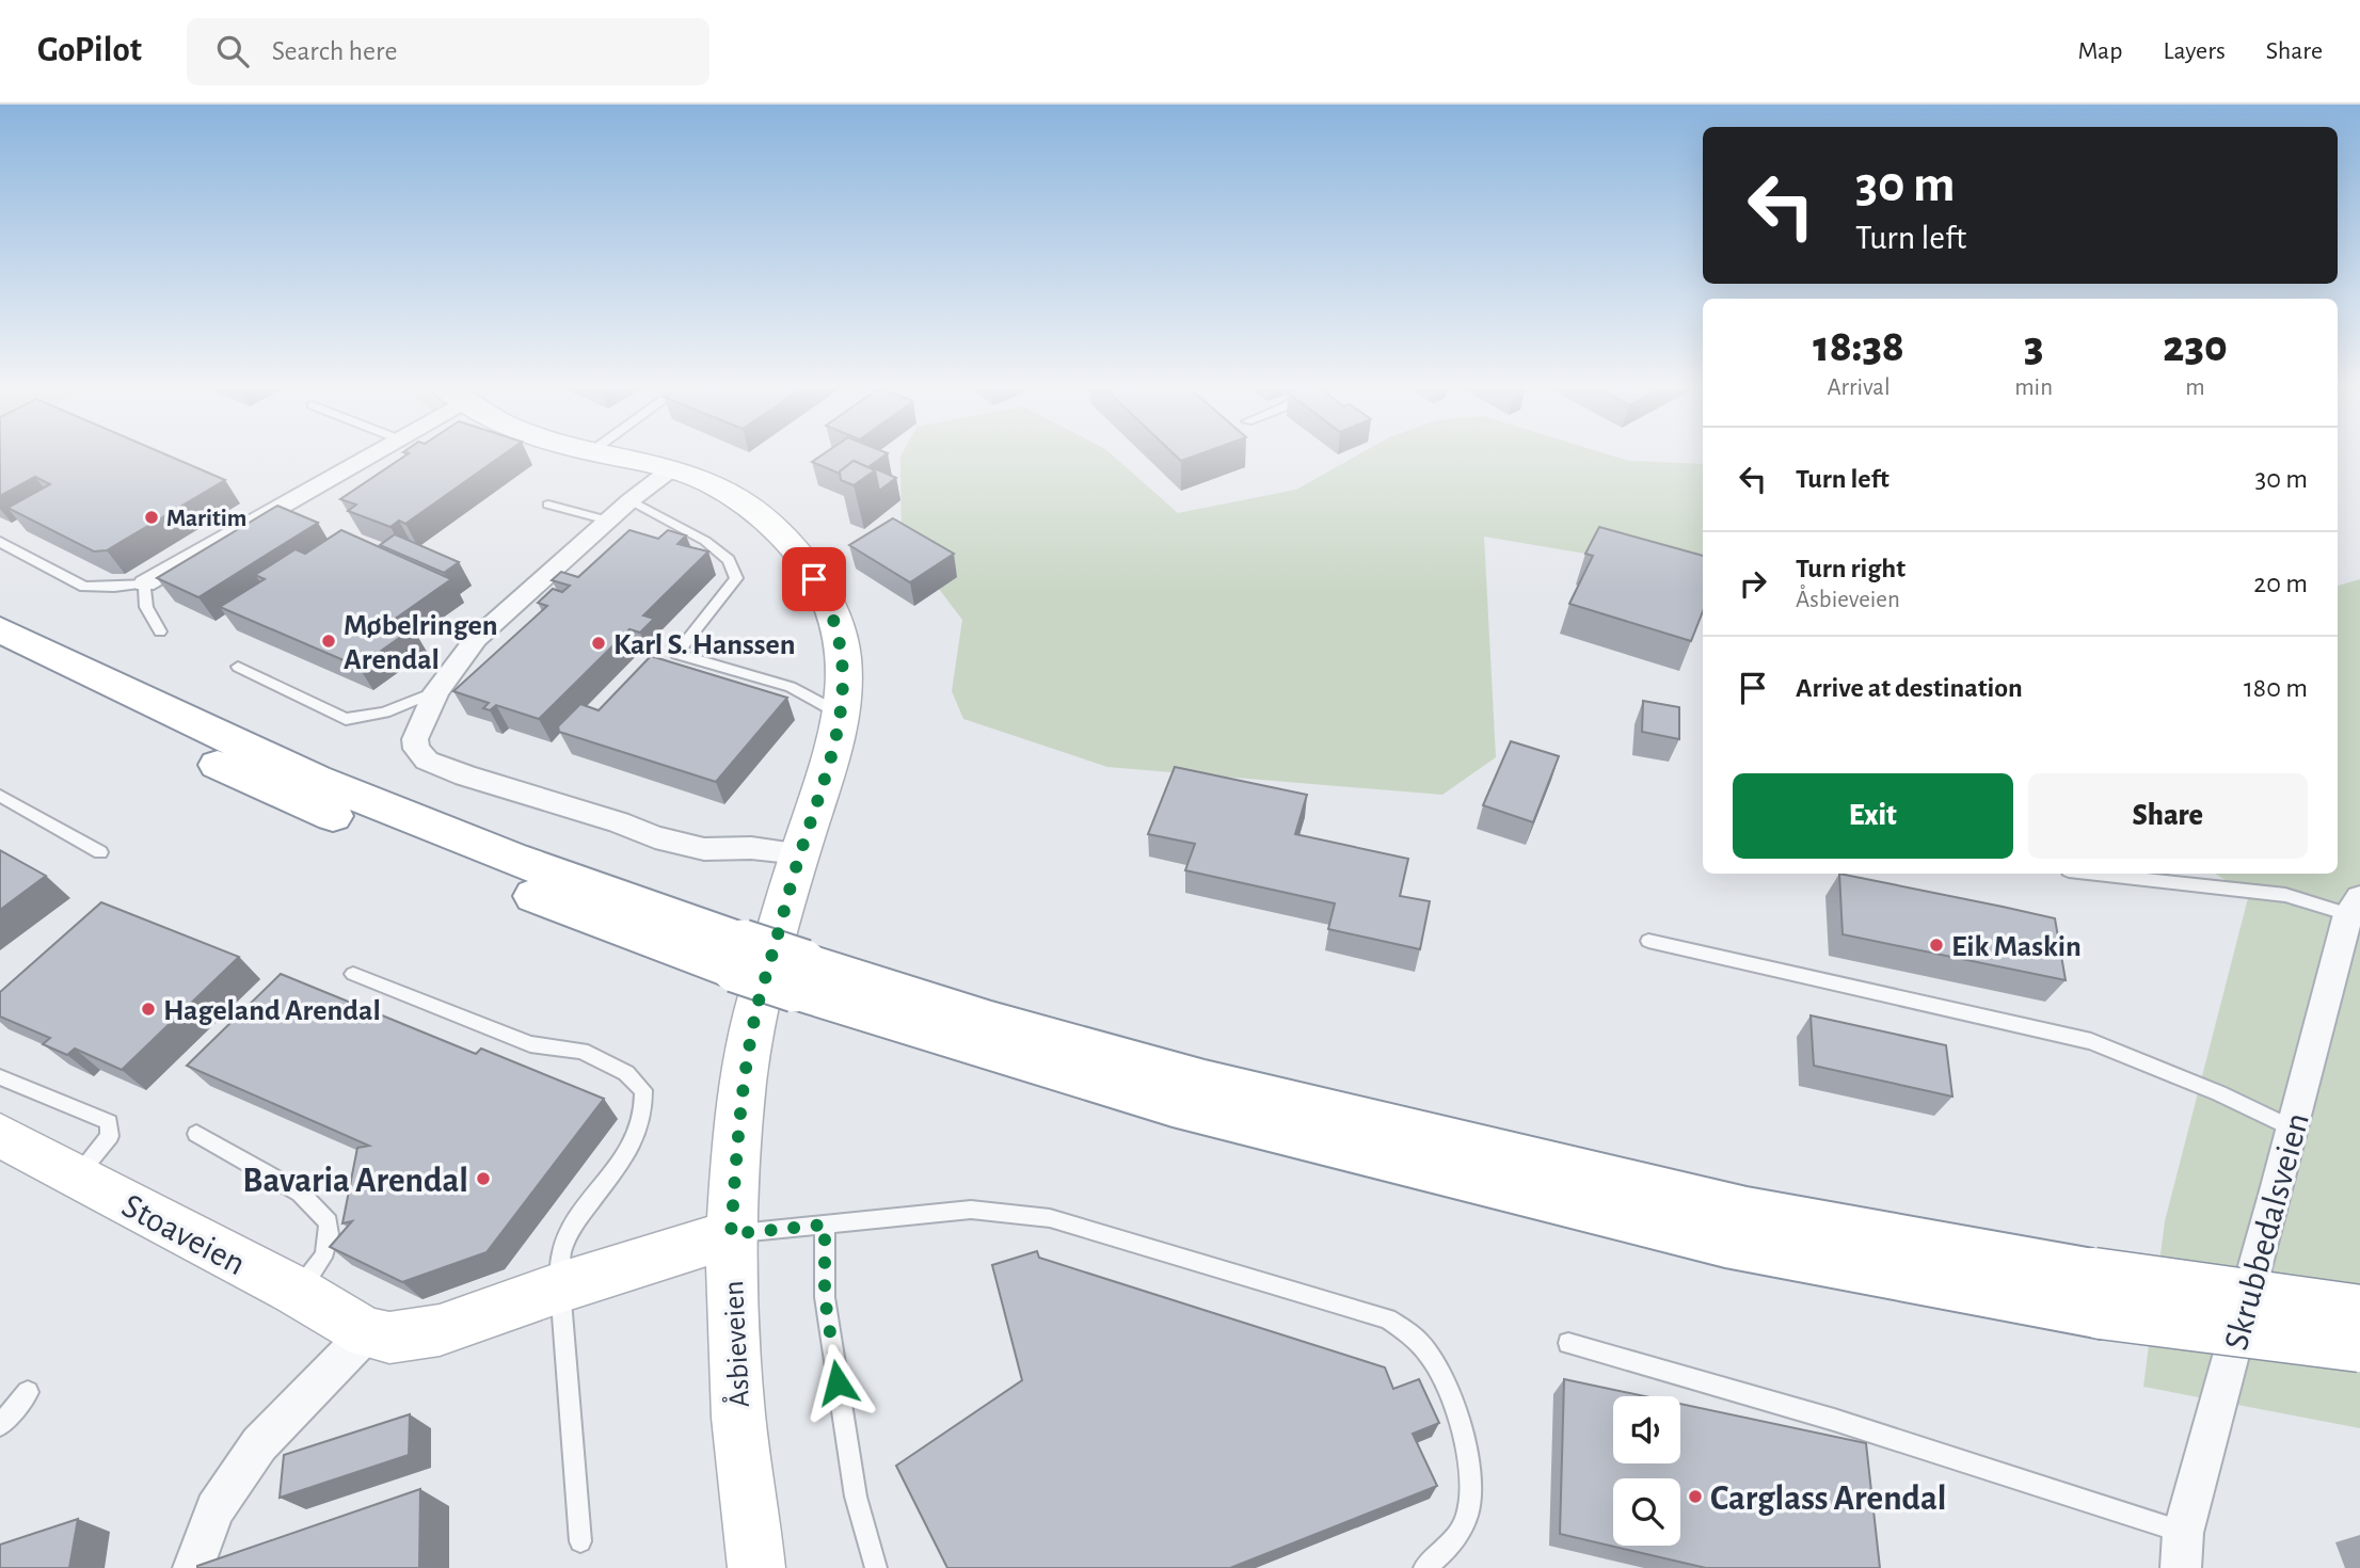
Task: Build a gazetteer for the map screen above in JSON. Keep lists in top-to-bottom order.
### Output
{
  "streets": {
    "street": ["Skrubbedalsveien", "Stoaveien", "Åsbieveien"]
  },
  "crossings": [
    ["Stoaveien", "Åsbieveien"]
  ],
  "places": [
    "Maritim",
    "Møbelringen Arendal",
    "Karl S. Hanssen",
    "Eik Maskin",
    "Hageland Arendal",
    "Bavaria Arendal",
    "Carglass Arendal"
  ],
  "page": {
    "header": "GoPilot",
    "search": "Search here",
    "nav": ["Map", "Layers", "Share"],
    "turn": ["30 m", "Turn left"],
    "eta": [
      "18:38",
      "Arrival",
      "3",
      "min",
      "230",
      "m"
    ],
    "list": [
      {
        "name": "Turn left",
        "value": "30 m"
      },
      {
        "name": "Turn right",
        "note": "Åsbieveien",
        "value": "20 m"
      },
      {
        "name": "Arrive at destination",
        "value": "180 m"
      }
    ],
    "buttons": ["Exit", "Share"]
  }
}
